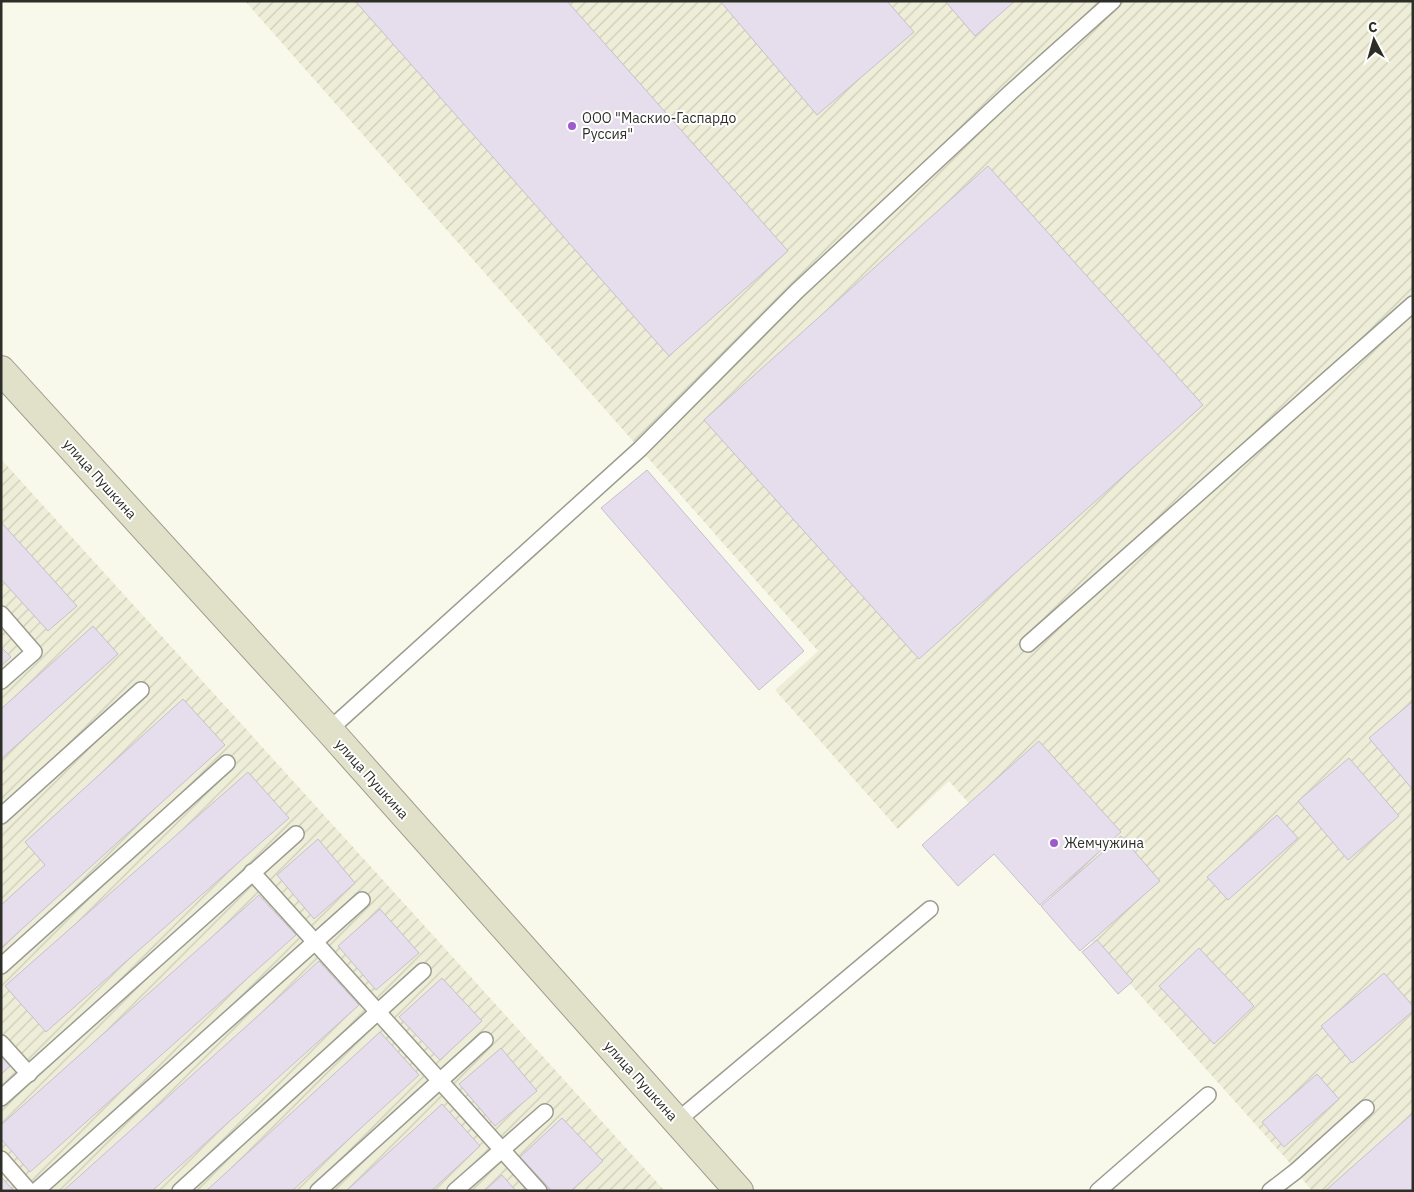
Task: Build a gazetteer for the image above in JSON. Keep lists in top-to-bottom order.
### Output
{
  "streets": {
    "main road": ["улица Пушкина"]
  },
  "places": ["ООО \"Маскио-Гаспардо Руссия\"", "Жемчужина"],
  "north": "top"
}
